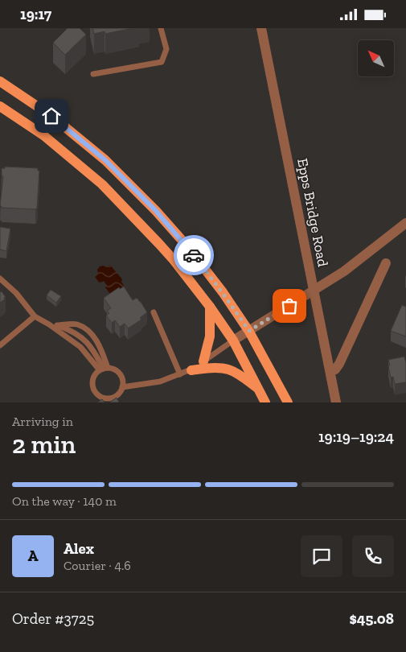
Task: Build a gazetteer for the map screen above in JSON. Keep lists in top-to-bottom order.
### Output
{
  "streets": {
    "street": ["Epps Bridge Road"]
  },
  "north": "top left",
  "page": {
    "status": "19:17",
    "heading": ["2 min", "Arriving in", "19:19–19:24"],
    "panel": [
      "Alex",
      "Courier · 4.6",
      "Order #3725",
      "$45.08"
    ],
    "bar": "On the way · 140 m",
    "round": "A"
  }
}
